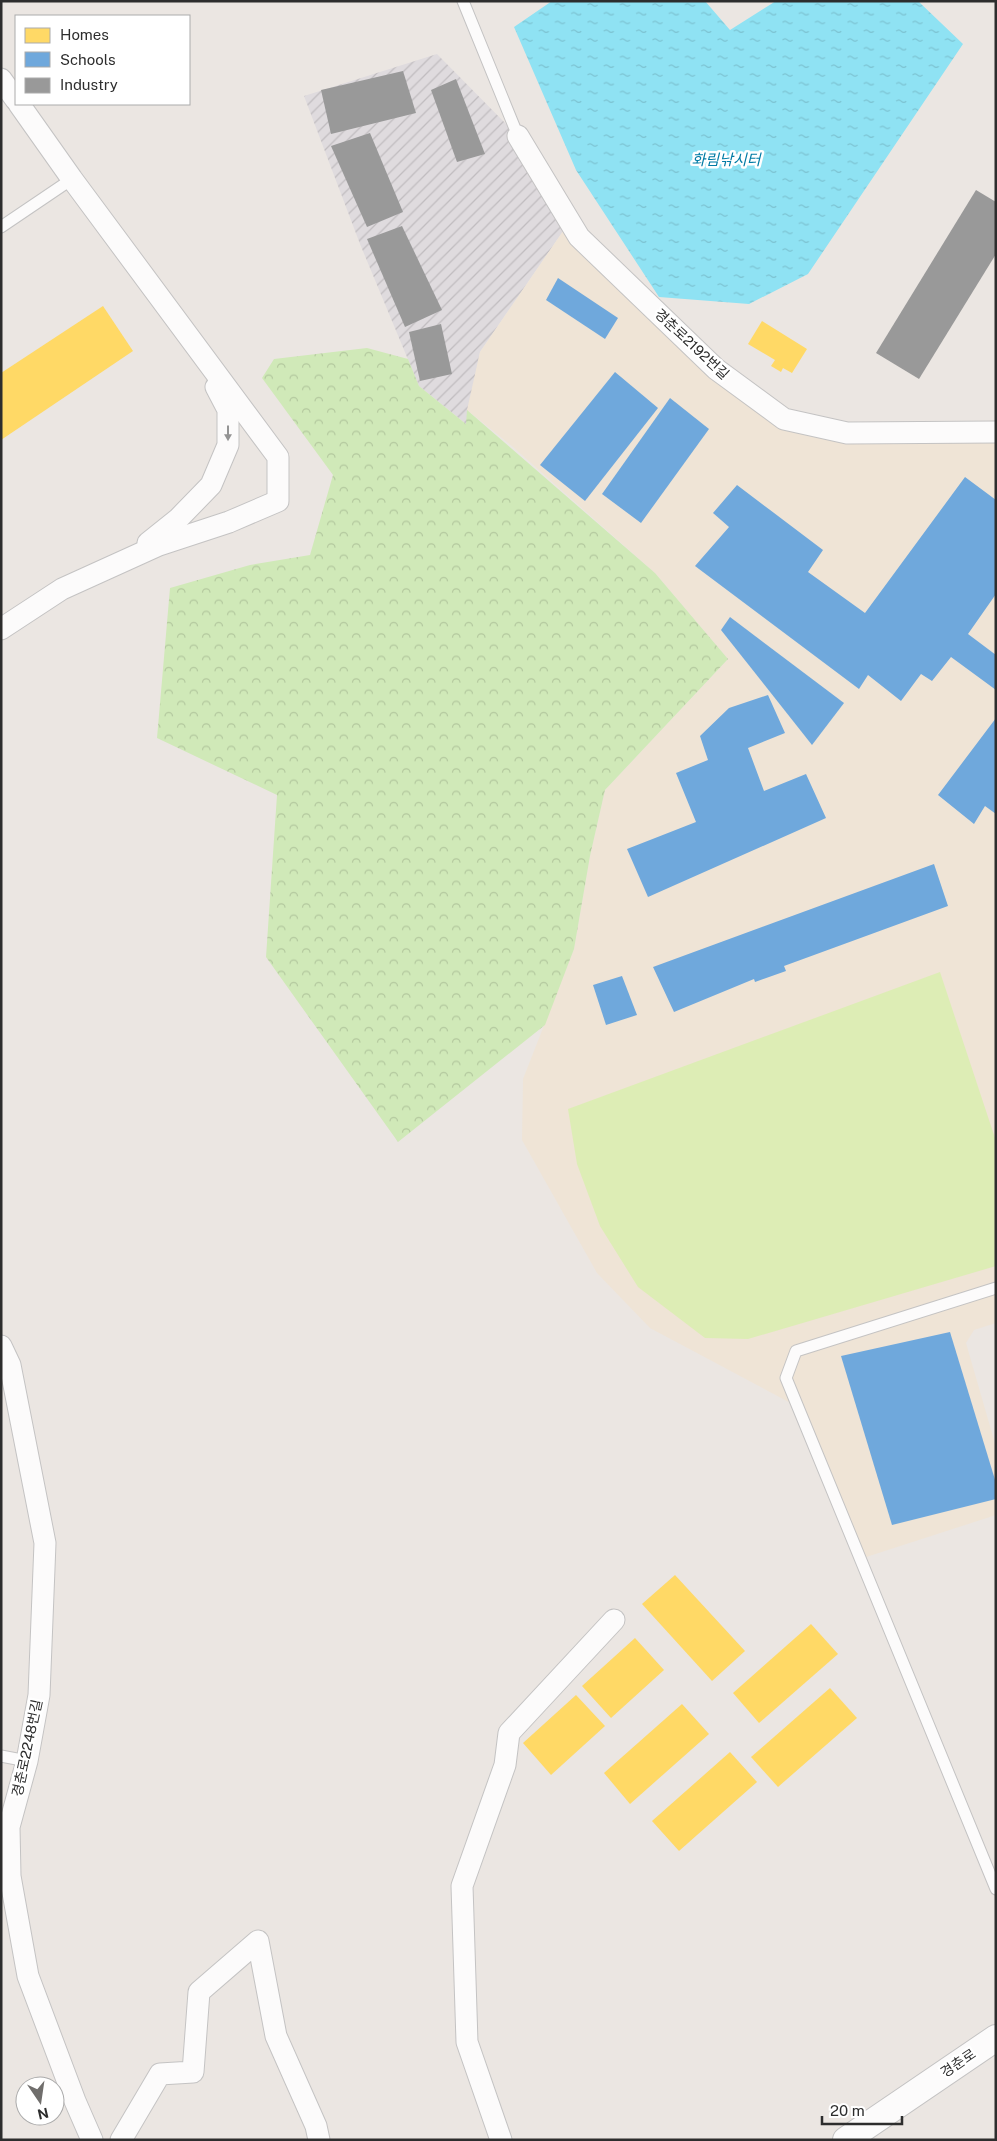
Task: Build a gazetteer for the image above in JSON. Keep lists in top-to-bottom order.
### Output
{
  "streets": {
    "street": ["경춘로2192번길", "경춘로2248번길", "경춘로"]
  },
  "water": ["화림낚시터"],
  "legend": ["Homes", "Schools", "Industry"],
  "scale_bar": "20 m",
  "north": "bottom"
}
